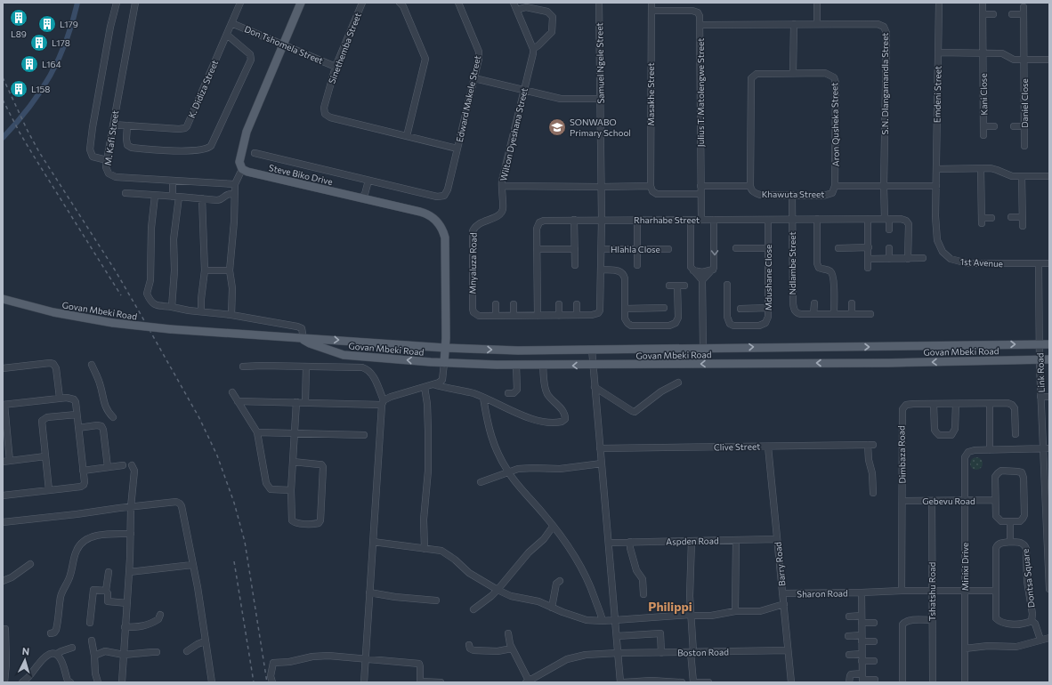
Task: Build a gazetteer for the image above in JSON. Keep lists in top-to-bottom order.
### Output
{
  "streets": {
    "main road": ["Steve Biko Drive", "Govan Mbeki Road"],
    "street": [
      "Don Tshomela Street",
      "Sinethemba Street",
      "Samuel Ngele Street",
      "S.N. Dlangamandla Street",
      "K. Didiza Street",
      "Julius T. Matolengwe Street",
      "Masakhe Street",
      "Emdeni Street",
      "Kani Close",
      "Edward Makele Street",
      "Daniel Close",
      "Aron Qusheka Street",
      "Wilton Dyeshana Street",
      "M. Kafi Street",
      "Khawuta Street",
      "Rharhabe Street",
      "Hlahla Close",
      "1st Avenue",
      "Mnyaluza Road",
      "Ndlambe Street",
      "Mdushane Close",
      "Link Road",
      "Clive Street",
      "Dimbaza Road",
      "Gebevu Road",
      "Aspden Road",
      "Barry Road",
      "Minixi Drive",
      "Dontsa Square",
      "Tshatshu Road",
      "Sharon Road",
      "Boston Road"
    ]
  },
  "crossings": [
    ["Don Tshomela Street", "Sinethemba Street"],
    ["Don Tshomela Street", "K. Didiza Street"],
    ["Sinethemba Street", "Edward Makele Street"],
    ["Samuel Ngele Street", "Wilton Dyeshana Street"],
    ["Samuel Ngele Street", "Mnyaluza Road"],
    ["S.N. Dlangamandla Street", "Julius T. Matolengwe Street"],
    ["S.N. Dlangamandla Street", "Rharhabe Street"],
    ["K. Didiza Street", "M. Kafi Street"],
    ["Julius T. Matolengwe Street", "Masakhe Street"],
    ["Julius T. Matolengwe Street", "Rharhabe Street"],
    ["Masakhe Street", "Wilton Dyeshana Street"],
    ["Emdeni Street", "1st Avenue"],
    ["Aron Qusheka Street", "Khawuta Street"],
    ["Wilton Dyeshana Street", "Mnyaluza Road"],
    ["Steve Biko Drive", "Govan Mbeki Road"],
    ["Khawuta Street", "Ndlambe Street"],
    ["Rharhabe Street", "Mnyaluza Road"],
    ["Rharhabe Street", "Ndlambe Street"],
    ["Rharhabe Street", "Mdushane Close"],
    ["Hlahla Close", "Mnyaluza Road"],
    ["1st Avenue", "Link Road"],
    ["Govan Mbeki Road", "Link Road"],
    ["Clive Street", "Barry Road"],
    ["Dimbaza Road", "Gebevu Road"],
    ["Dimbaza Road", "Sharon Road"],
    ["Gebevu Road", "Minixi Drive"],
    ["Gebevu Road", "Tshatshu Road"],
    ["Aspden Road", "Barry Road"],
    ["Barry Road", "Sharon Road"],
    ["Barry Road", "Boston Road"],
    ["Minixi Drive", "Sharon Road"],
    ["Dontsa Square", "Sharon Road"],
    ["Tshatshu Road", "Sharon Road"]
  ],
  "districts": ["Philippi"],
  "places": {
    "building": [
      "L89",
      "L179",
      "L178",
      "L164",
      "L158"
    ],
    "school or university": ["SONWABO Primary School"]
  },
  "north": "top"
}
